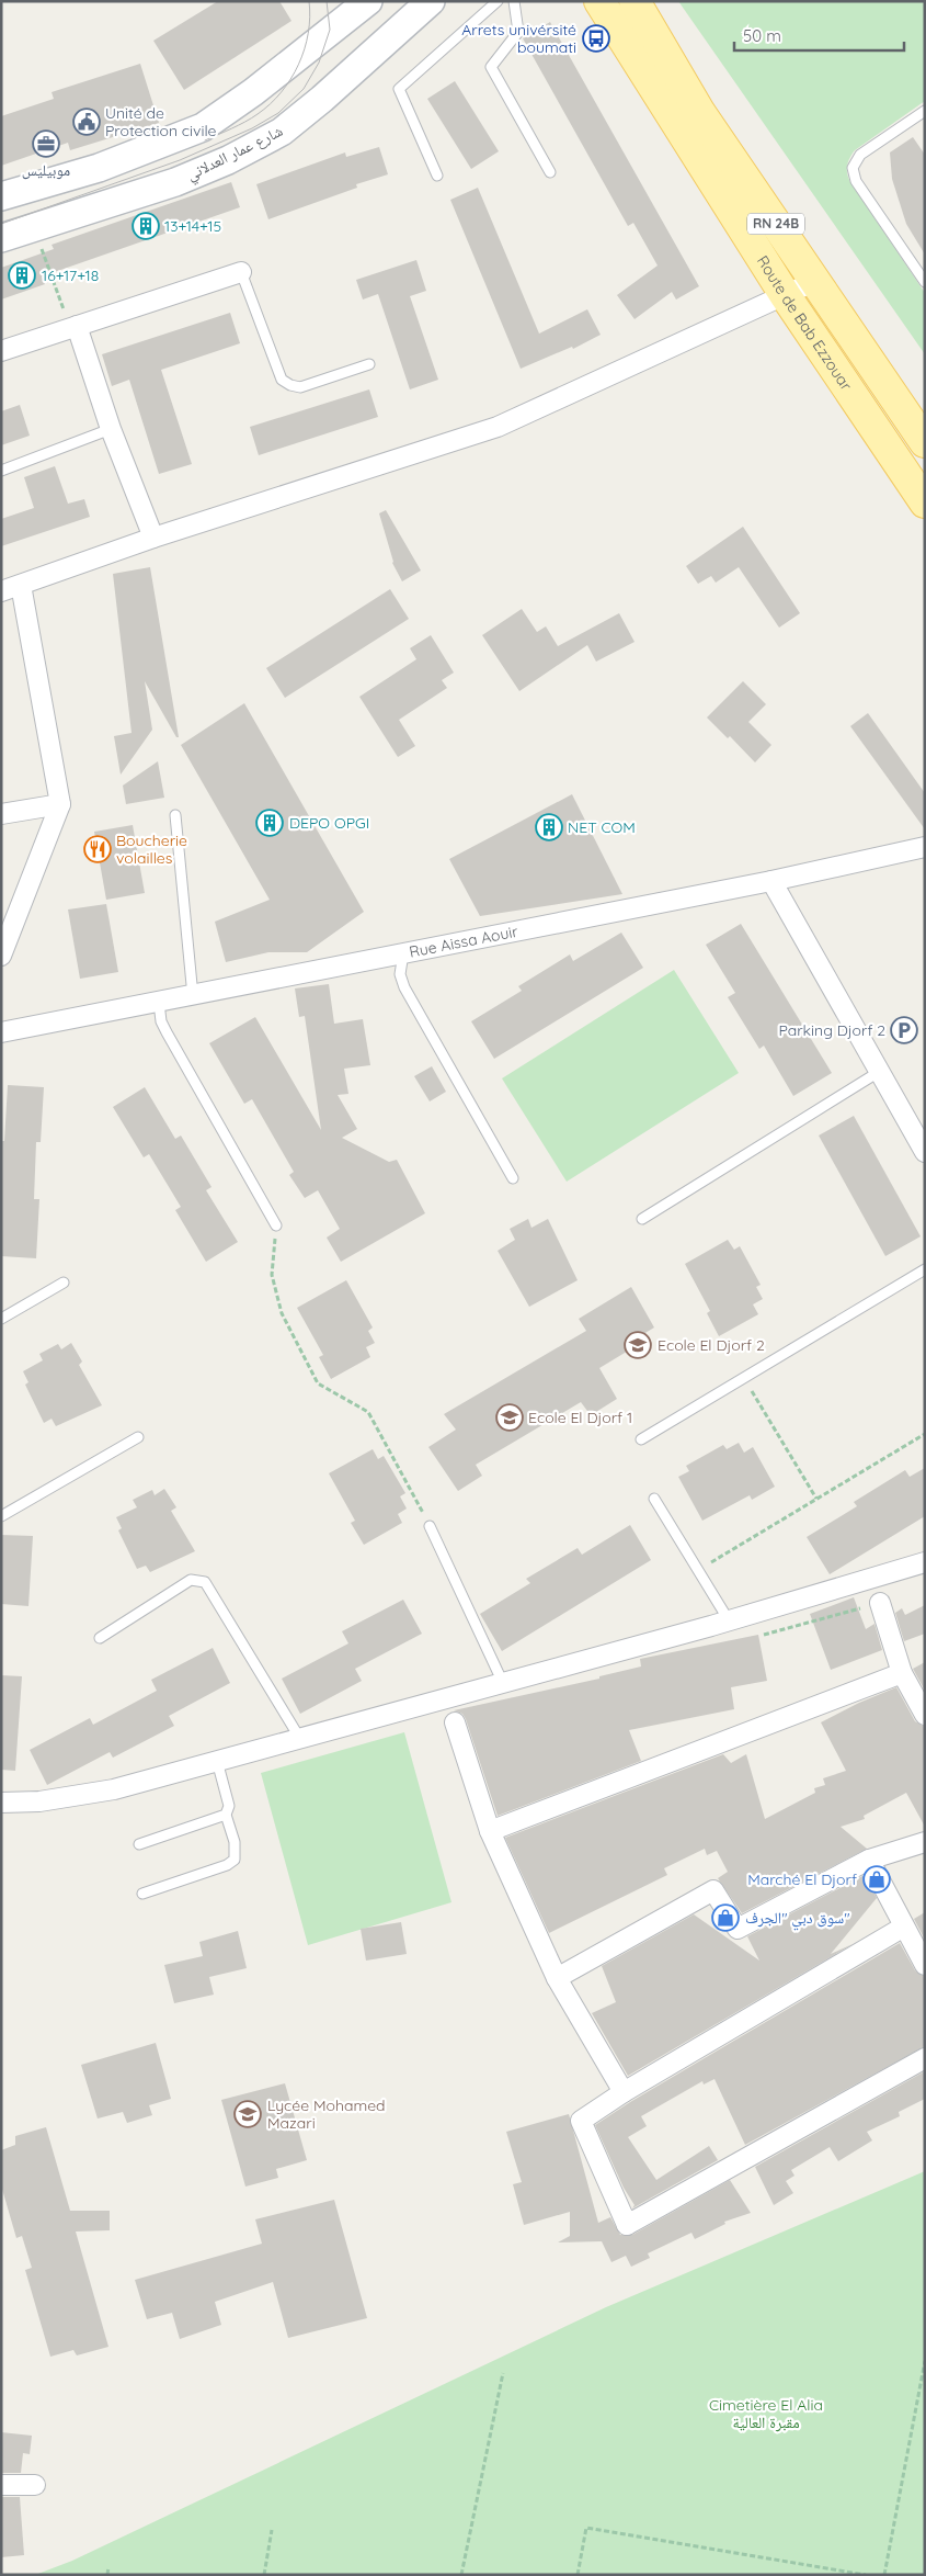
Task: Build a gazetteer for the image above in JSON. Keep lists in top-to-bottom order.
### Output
{
  "streets": {
    "main road": ["شارع عمار العدلاني", "RN 24B", "Route de Bab Ezzouar"],
    "street": ["Rue Aissa Aouir"]
  },
  "parks": ["Cimetière El Alia مقبرة العالية"],
  "places": {
    "bus stop": ["Arrets univérsité boumati"],
    "public building": ["Unité de Protection civile"],
    "office": ["موبيليس"],
    "building": [
      "13+14+15",
      "16+17+18",
      "DEPO OPGI",
      "NET COM"
    ],
    "restaurant": ["Boucherie volailles"],
    "parking": ["Parking Djorf 2"],
    "school or university": ["Ecole El Djorf 2", "Ecole El Djorf 1", "Lycée Mohamed Mazari"],
    "shop": ["Marché El Djorf", "سوق دبي \"الجرف\""]
  },
  "scale_bar": "50 m"
}
